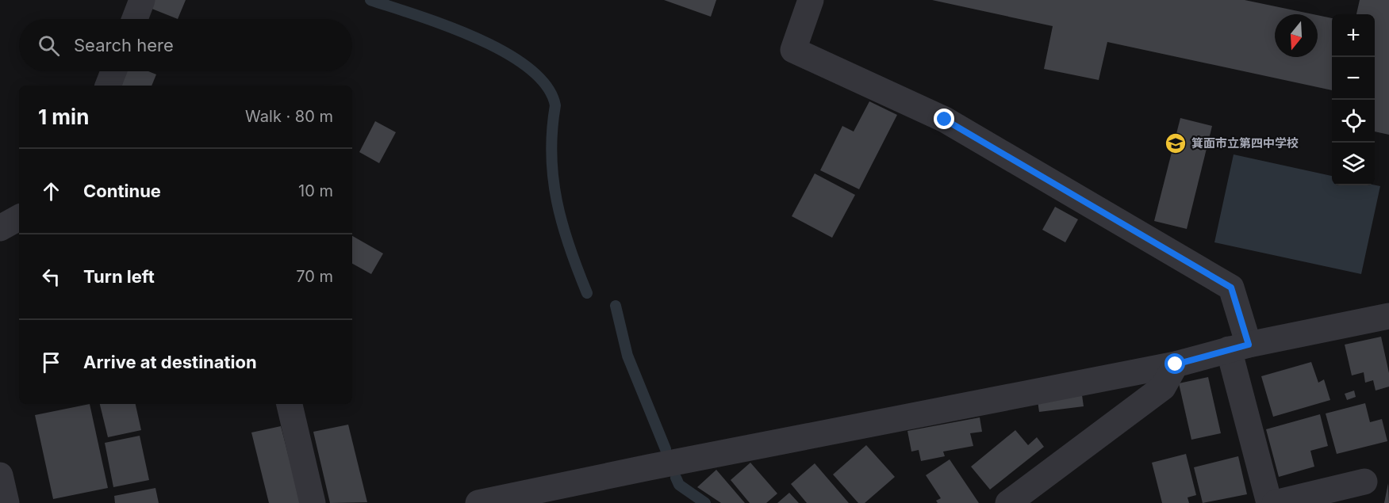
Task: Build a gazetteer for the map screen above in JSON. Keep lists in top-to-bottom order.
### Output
{
  "places": {
    "school or university": ["箕面市立第四中学校"]
  },
  "north": "bottom",
  "page": {
    "map_buttons": ["+", "−"],
    "search": "Search here",
    "heading": ["1 min", "Walk · 80 m"],
    "list": [
      ["Continue", "10 m"],
      ["Turn left", "70 m"],
      "Arrive at destination"
    ]
  }
}
